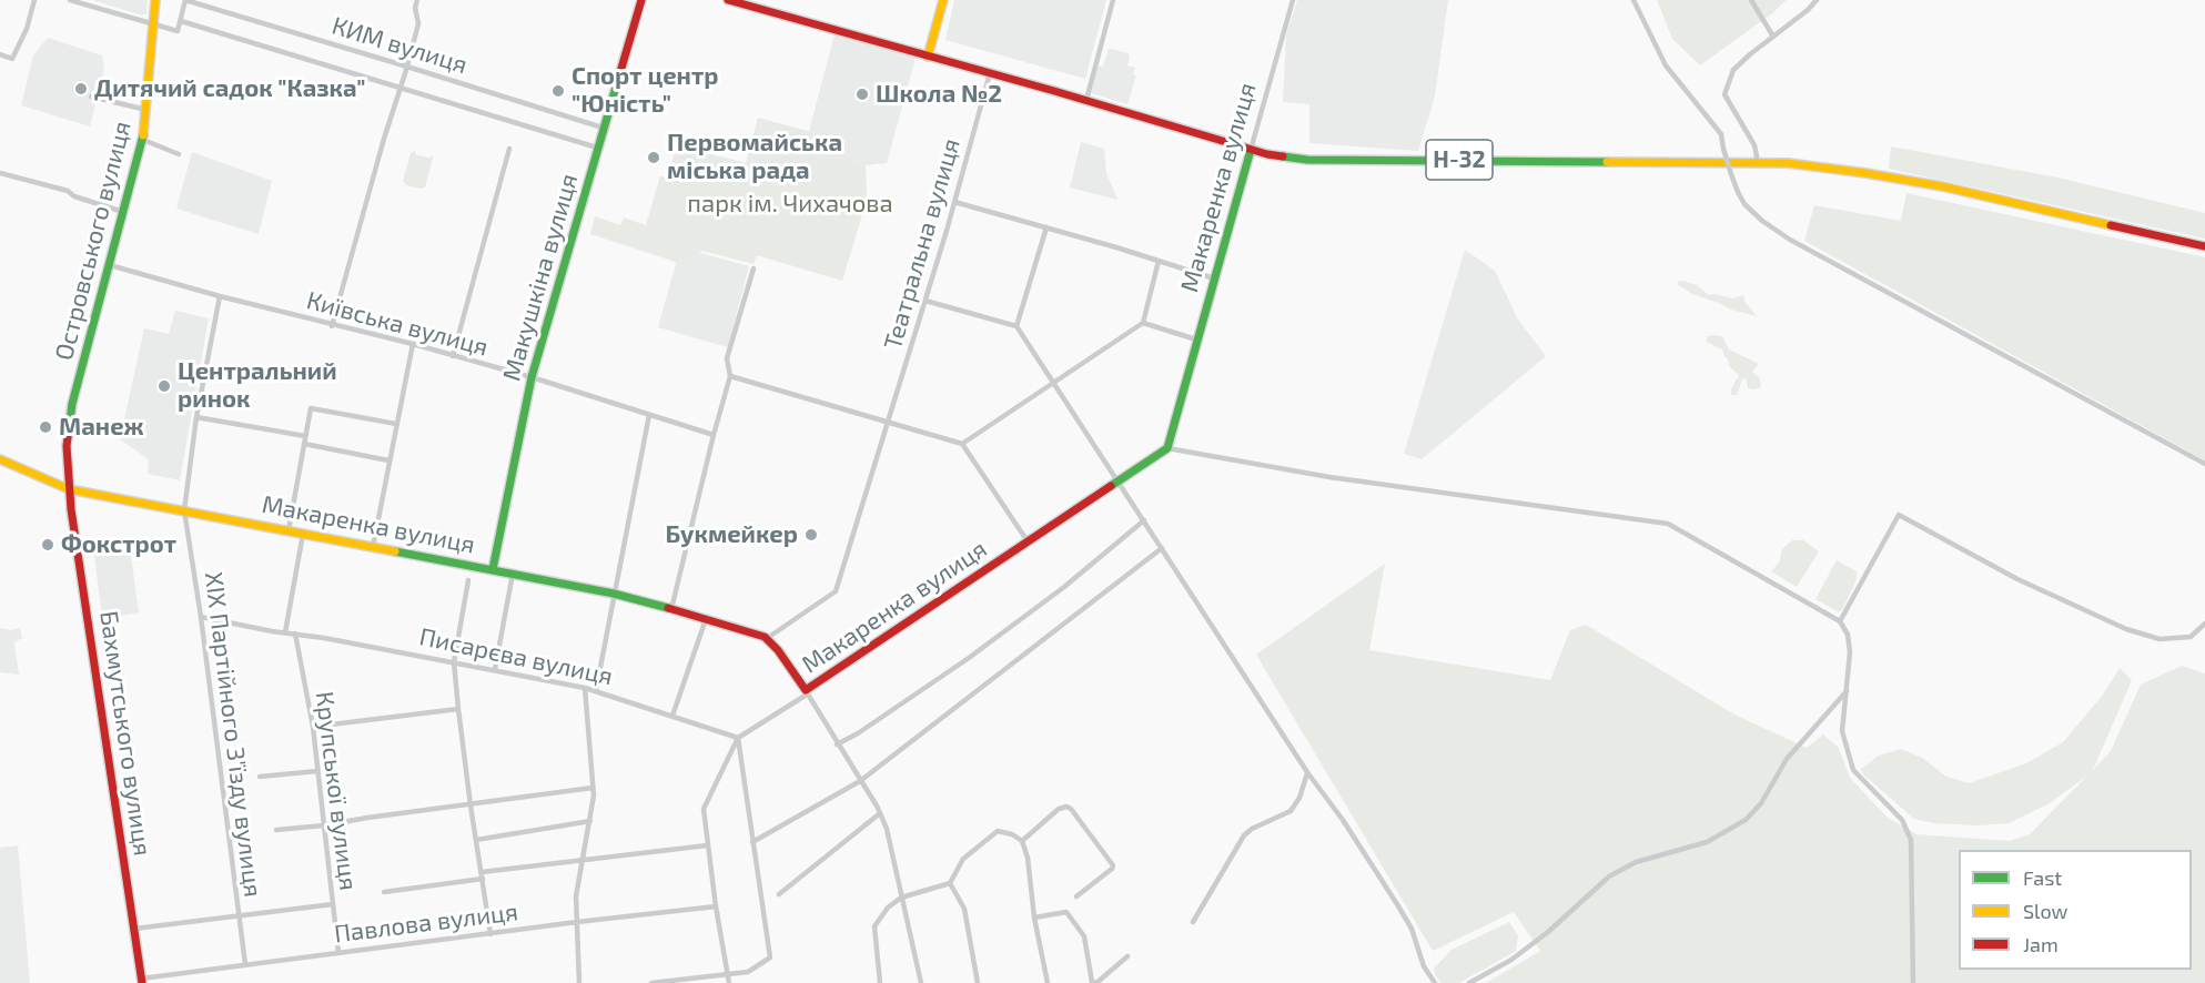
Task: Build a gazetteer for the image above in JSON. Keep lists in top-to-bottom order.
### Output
{
  "streets": {
    "main road": [
      "Н-32",
      "Макаренка вулиця",
      "Островського вулиця",
      "Макушкіна вулиця",
      "Бахмутського вулиця"
    ],
    "street": [
      "КИМ вулиця",
      "Театральна вулиця",
      "Київська вулиця",
      "Писарєва вулиця",
      "XIX Партійного З'їзду вулиця",
      "Крупської вулиця",
      "Павлова вулиця"
    ]
  },
  "crossings": [
    ["КИМ вулиця", "Макушкіна вулиця"],
    ["Н-32", "Макаренка вулиця"],
    ["Н-32", "Театральна вулиця"],
    ["Макаренка вулиця", "Островського вулиця"],
    ["Макаренка вулиця", "Театральна вулиця"],
    ["Макаренка вулиця", "Макушкіна вулиця"],
    ["Макаренка вулиця", "Бахмутського вулиця"],
    ["Макаренка вулиця", "XIX Партійного З'їзду вулиця"],
    ["Островського вулиця", "Київська вулиця"],
    ["Островського вулиця", "Бахмутського вулиця"],
    ["Макушкіна вулиця", "Київська вулиця"],
    ["Київська вулиця", "XIX Партійного З'їзду вулиця"],
    ["Писарєва вулиця", "XIX Партійного З'їзду вулиця"],
    ["Писарєва вулиця", "Крупської вулиця"],
    ["Бахмутського вулиця", "Павлова вулиця"],
    ["XIX Партійного З'їзду вулиця", "Павлова вулиця"],
    ["Крупської вулиця", "Павлова вулиця"]
  ],
  "parks": ["парк ім. Чихачова"],
  "places": [
    "Дитячий садок \"Казка\"",
    "Спорт центр \"Юність\"",
    "Школа №2",
    "Первомайська міська рада",
    "Центральний ринок",
    "Манеж",
    "Букмейкер",
    "Фокстрот"
  ],
  "legend": ["Fast", "Slow", "Jam"]
}
